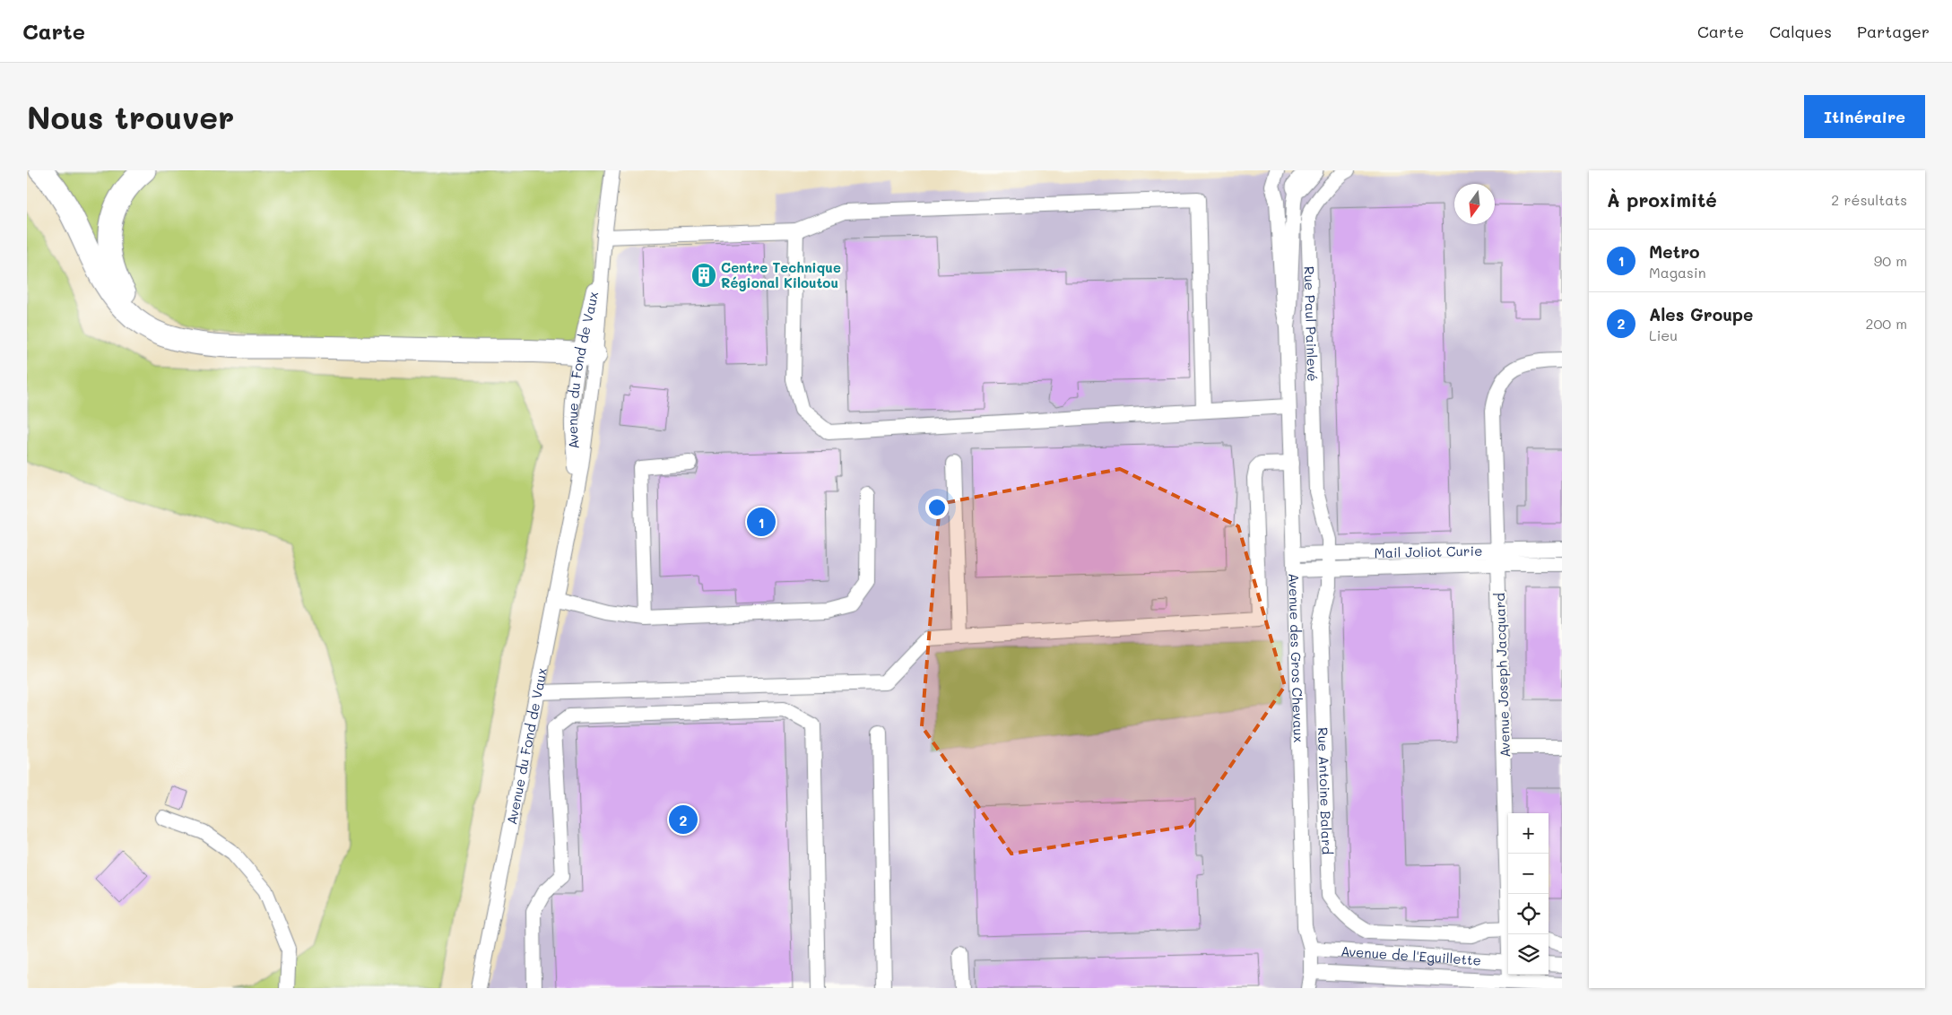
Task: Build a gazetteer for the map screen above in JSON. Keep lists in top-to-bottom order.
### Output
{
  "streets": {
    "street": [
      "Rue Paul Painlevé",
      "Avenue du Fond de Vaux",
      "Mail Joliot Curie",
      "Avenue des Gros Chevaux",
      "Avenue Joseph Jacquard",
      "Rue Antoine Balard",
      "Avenue de l'Eguillette"
    ]
  },
  "crossings": [
    ["Rue Paul Painlevé", "Rue Antoine Balard"],
    ["Mail Joliot Curie", "Avenue des Gros Chevaux"],
    ["Mail Joliot Curie", "Avenue Joseph Jacquard"],
    ["Mail Joliot Curie", "Rue Antoine Balard"],
    ["Avenue des Gros Chevaux", "Avenue de l'Eguillette"],
    ["Avenue Joseph Jacquard", "Avenue de l'Eguillette"]
  ],
  "places": {
    "building": ["Centre Technique Régional Kiloutou"]
  },
  "north": "bottom",
  "page": {
    "header": "Carte",
    "nav": ["Carte", "Calques", "Partager"],
    "buttons": "Itinéraire",
    "title": "Nous trouver",
    "heading": ["À proximité", "2 résultats"],
    "list": [
      {
        "mark": "1",
        "name": "Metro",
        "note": "Magasin",
        "value": "90 m"
      },
      {
        "mark": "2",
        "name": "Ales Groupe",
        "note": "Lieu",
        "value": "200 m"
      }
    ],
    "pins": ["1", "2"],
    "map_buttons": ["+", "−"]
  }
}
